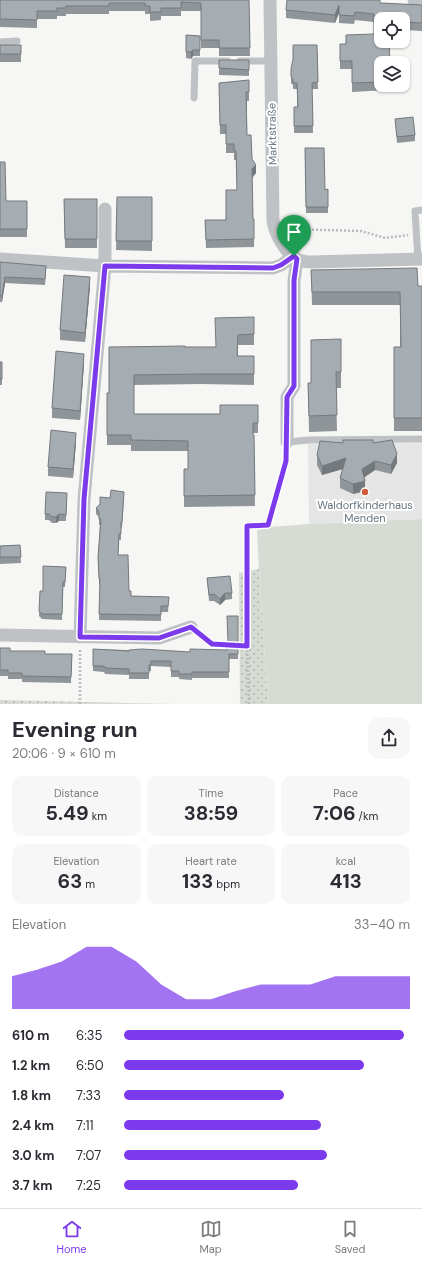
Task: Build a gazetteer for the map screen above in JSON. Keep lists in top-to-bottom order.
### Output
{
  "streets": {
    "street": ["Marktstraße"]
  },
  "places": ["Waldorfkinderhaus Menden"],
  "page": {
    "heading": ["Evening run", "20:06 · 9 × 610 m"],
    "stats": [
      ["Distance", "5.49 km"],
      ["Time", "38:59"],
      ["Pace", "7:06 /km"],
      ["Elevation", "63 m"],
      ["Heart rate", "133 bpm"],
      ["kcal", "413"]
    ],
    "chart": ["Elevation", "33–40 m"],
    "list": [
      {
        "name": "610 m",
        "note": "6:35"
      },
      {
        "name": "1.2 km",
        "note": "6:50"
      },
      {
        "name": "1.8 km",
        "note": "7:33"
      },
      {
        "name": "2.4 km",
        "note": "7:11"
      },
      {
        "name": "3.0 km",
        "note": "7:07"
      },
      {
        "name": "3.7 km",
        "note": "7:25"
      }
    ],
    "tabs": ["Home", "Map", "Saved"]
  }
}
